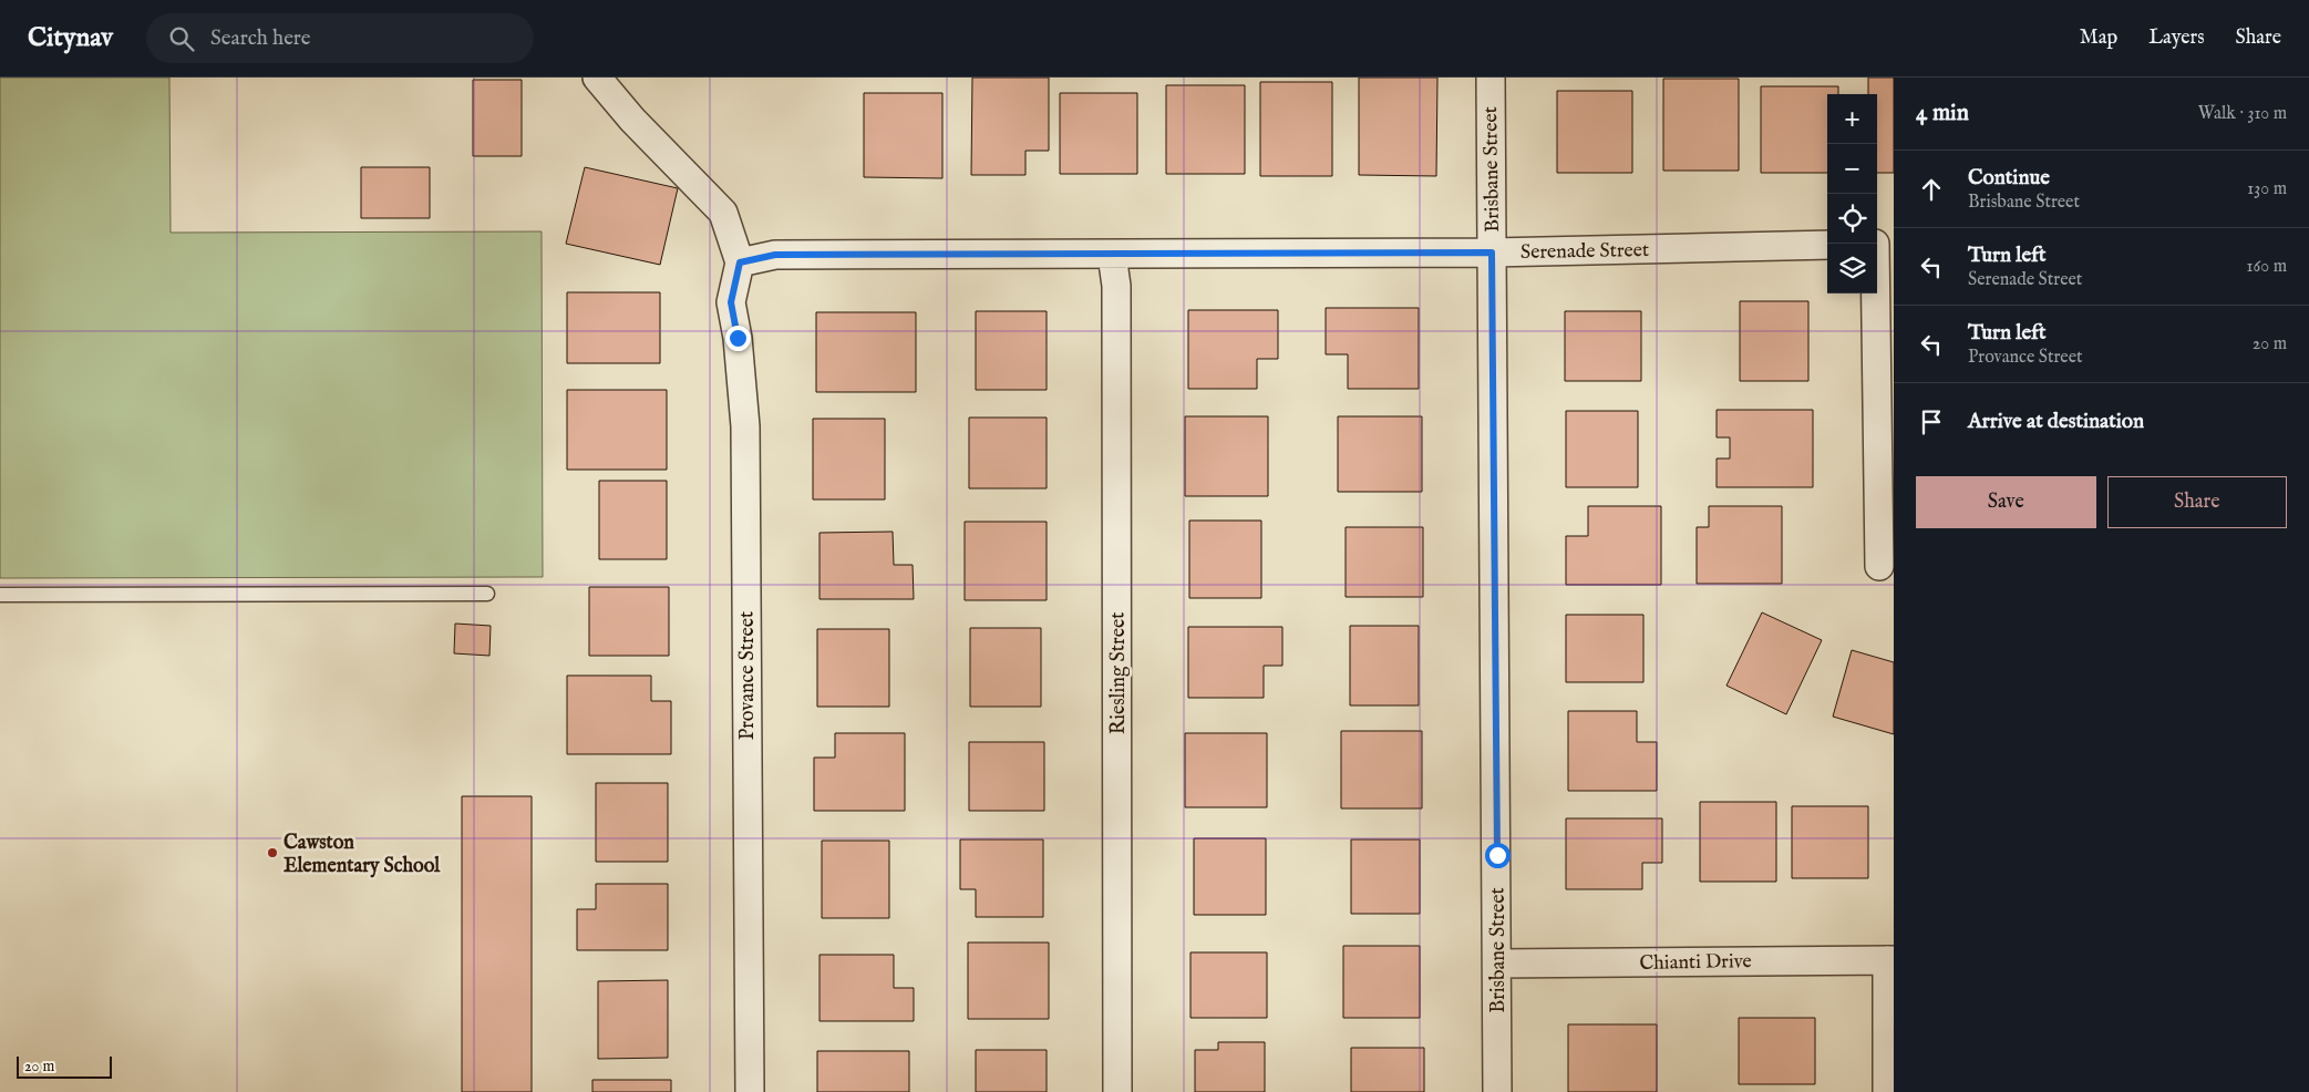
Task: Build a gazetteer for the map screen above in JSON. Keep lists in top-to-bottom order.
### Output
{
  "streets": {
    "street": [
      "Brisbane Street",
      "Serenade Street",
      "Riesling Street",
      "Provance Street",
      "Chianti Drive"
    ]
  },
  "crossings": [
    ["Brisbane Street", "Serenade Street"],
    ["Brisbane Street", "Chianti Drive"],
    ["Serenade Street", "Riesling Street"],
    ["Serenade Street", "Provance Street"]
  ],
  "places": ["Cawston Elementary School"],
  "scale_bar": "20 m",
  "page": {
    "header": "Citynav",
    "search": "Search here",
    "nav": ["Map", "Layers", "Share"],
    "heading": ["4 min", "Walk · 310 m"],
    "map_buttons": ["+", "−"],
    "list": [
      ["Continue", "Brisbane Street", "130 m"],
      ["Turn left", "Serenade Street", "160 m"],
      ["Turn left", "Provance Street", "20 m"],
      "Arrive at destination"
    ],
    "buttons": ["Save", "Share"],
    "scale": "20 m"
  }
}
